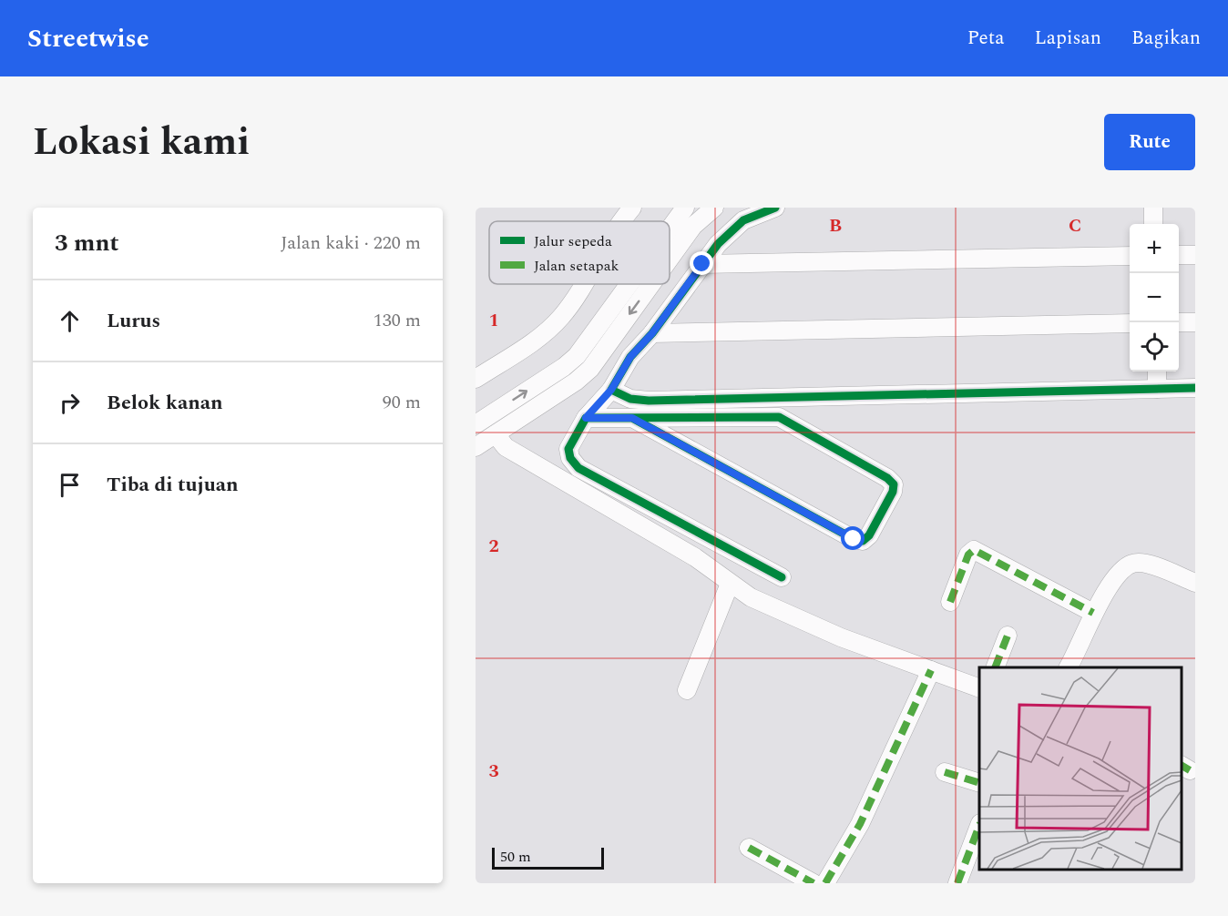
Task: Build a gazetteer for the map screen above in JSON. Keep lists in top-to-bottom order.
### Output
{
  "legend": ["Jalur sepeda", "Jalan setapak"],
  "scale_bar": "50 m",
  "page": {
    "header": "Streetwise",
    "nav": ["Peta", "Lapisan", "Bagikan"],
    "title": "Lokasi kami",
    "buttons": "Rute",
    "heading": ["3 mnt", "Jalan kaki · 220 m"],
    "map_buttons": ["+", "−"],
    "list": [
      ["Lurus", "130 m"],
      ["Belok kanan", "90 m"],
      "Tiba di tujuan"
    ],
    "scale": "50 m"
  },
  "grid": {
    "columns": ["B", "C"],
    "rows": ["1", "2", "3"]
  }
}
